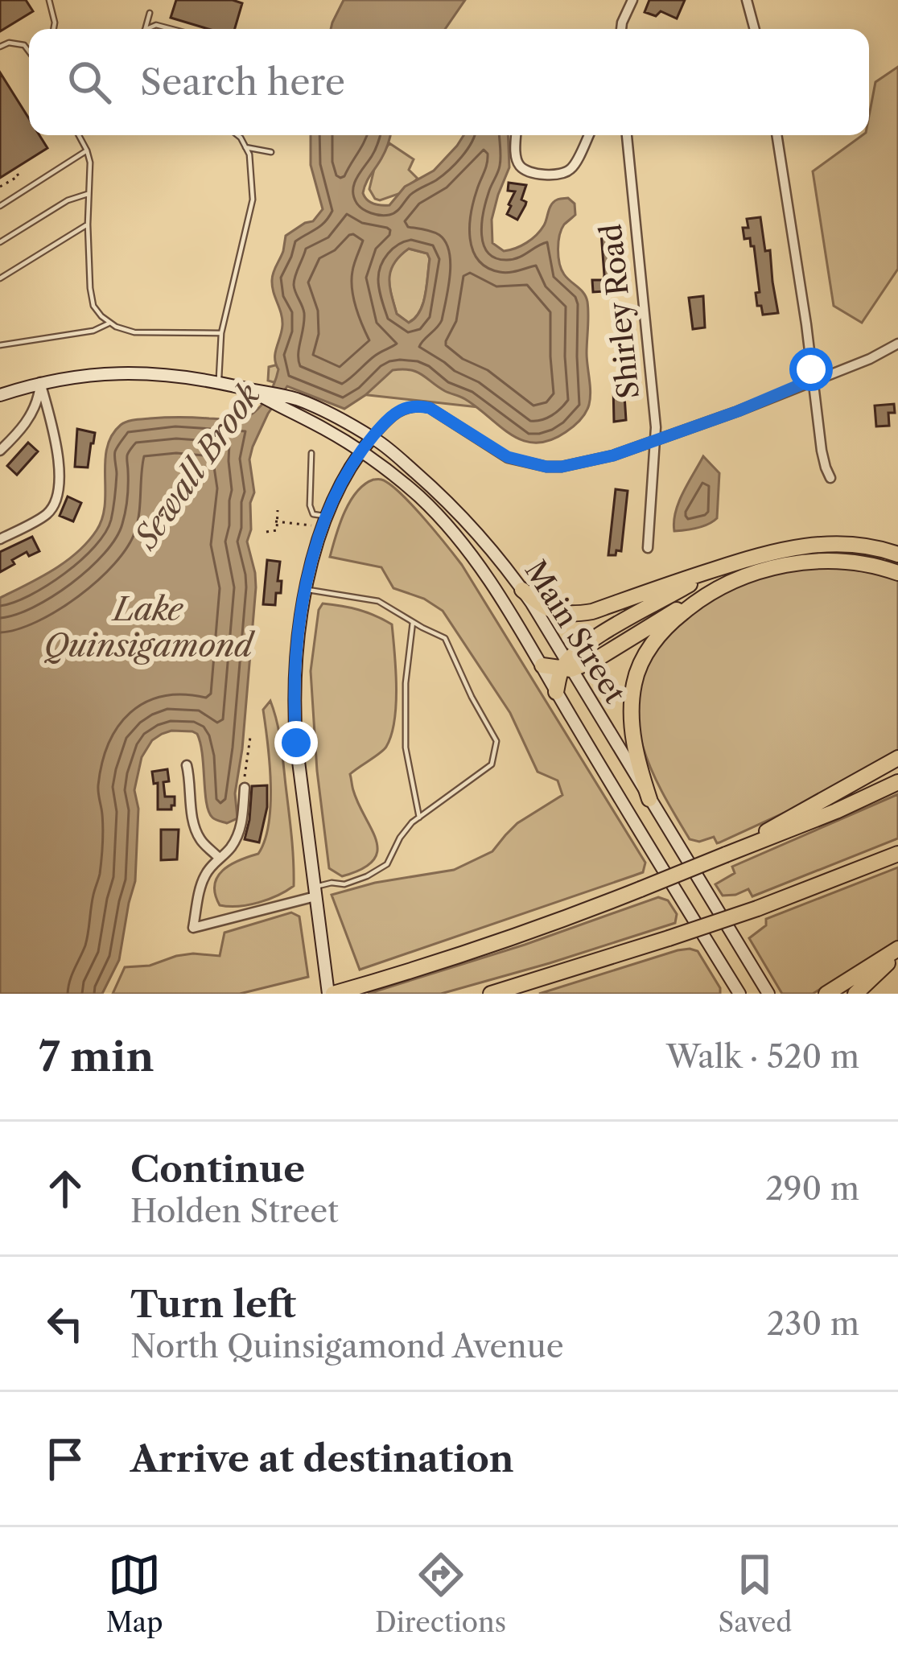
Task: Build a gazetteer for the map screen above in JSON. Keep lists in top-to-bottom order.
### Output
{
  "streets": {
    "main road": ["Main Street"],
    "street": ["Shirley Road"]
  },
  "water": ["Sewall Brook", "Lake Quinsigamond"],
  "page": {
    "search": "Search here",
    "heading": ["7 min", "Walk · 520 m"],
    "list": [
      ["Continue", "Holden Street", "290 m"],
      ["Turn left", "North Quinsigamond Avenue", "230 m"],
      "Arrive at destination"
    ],
    "nav": ["Map", "Directions", "Saved"]
  }
}
